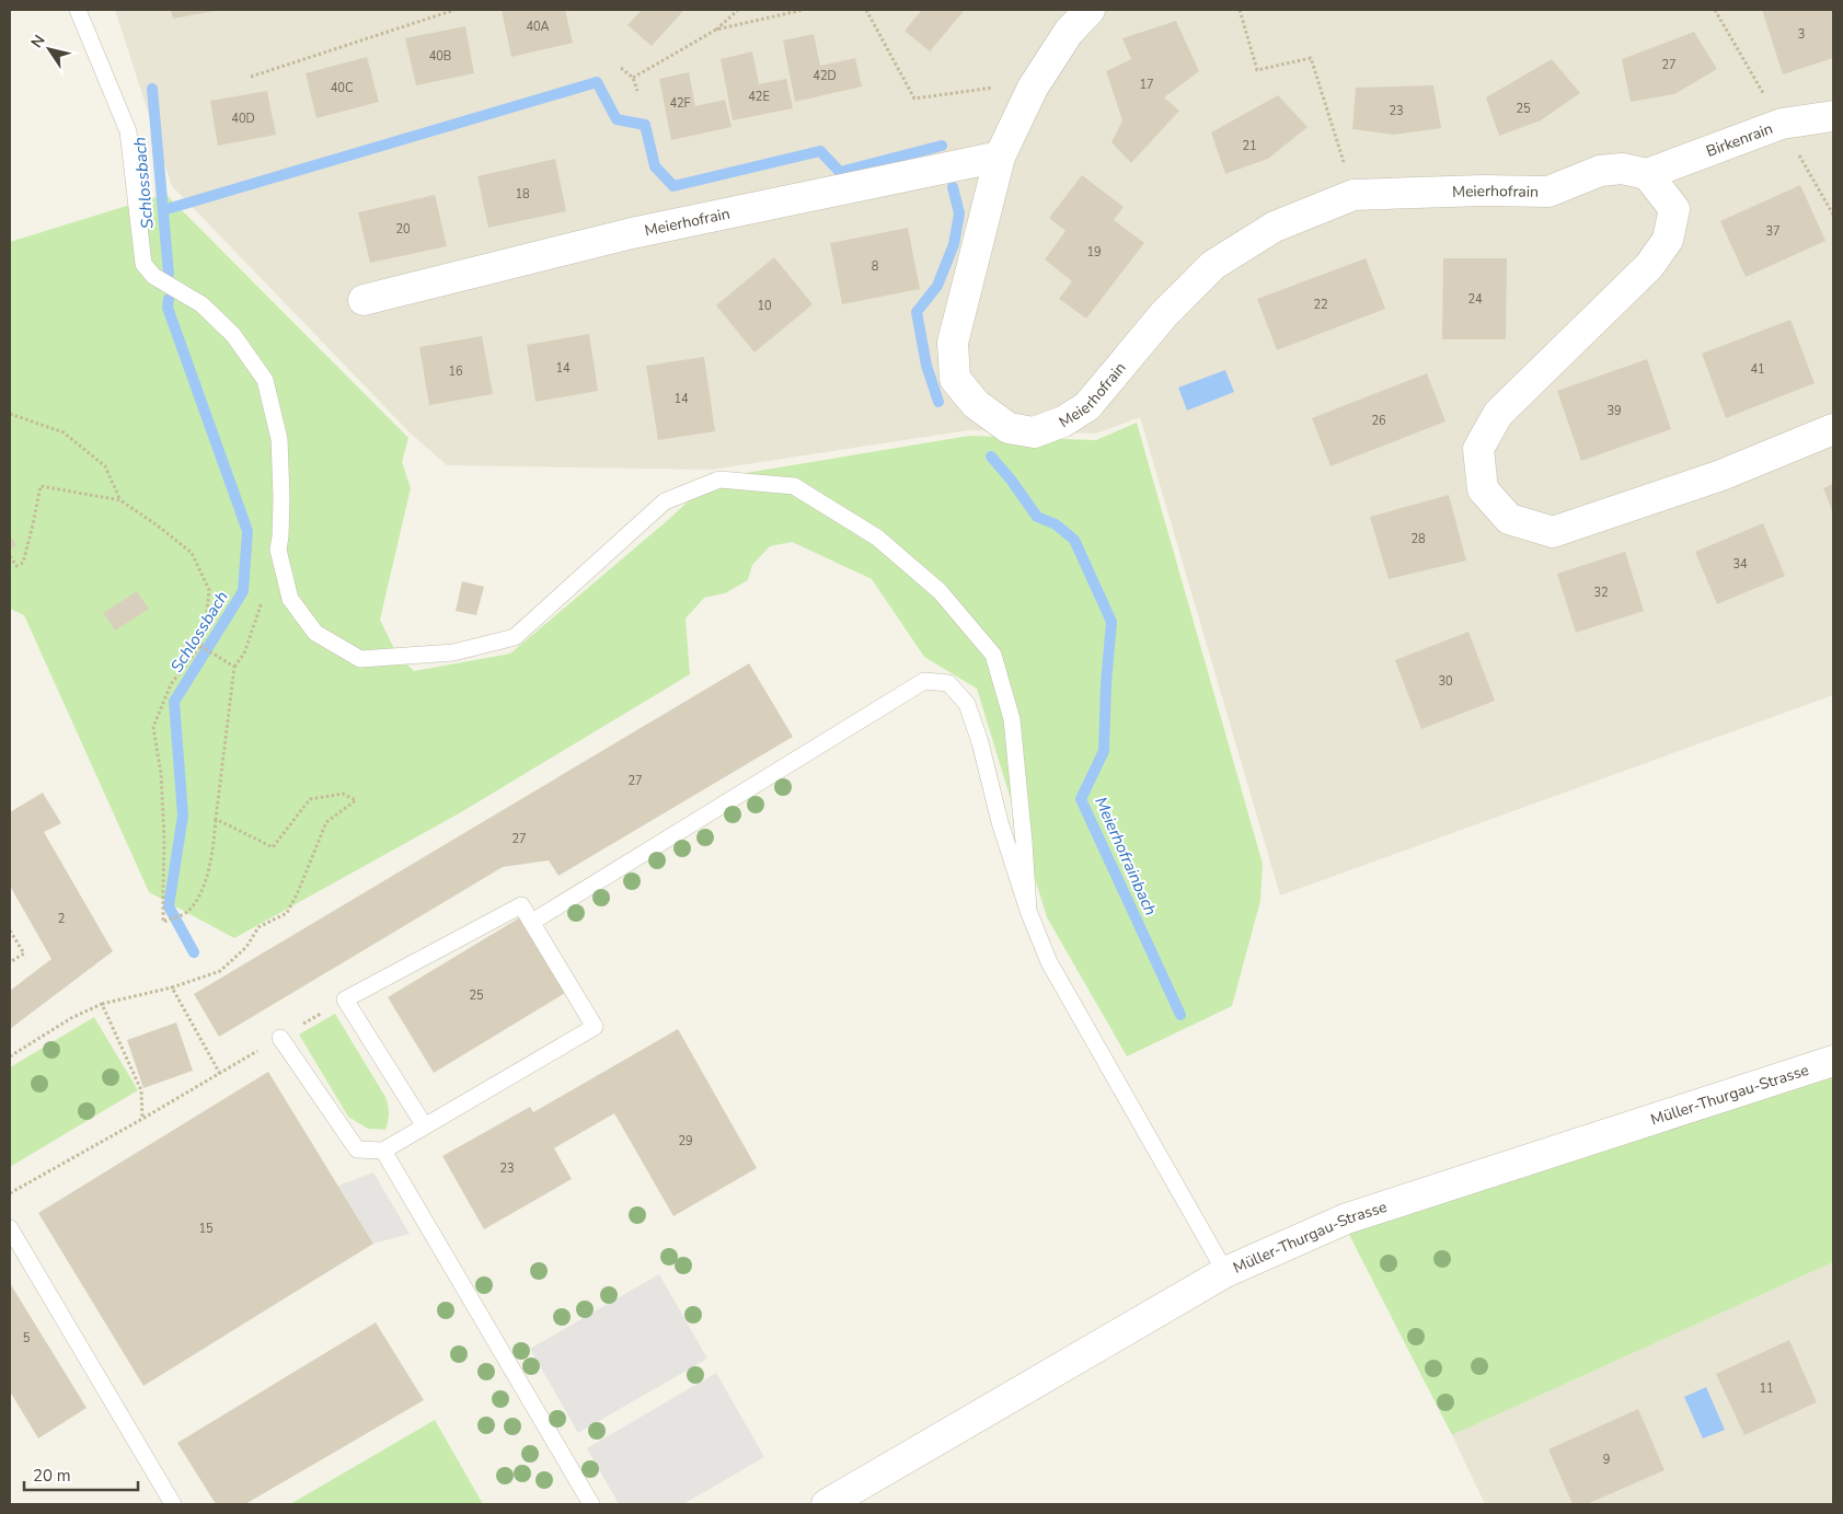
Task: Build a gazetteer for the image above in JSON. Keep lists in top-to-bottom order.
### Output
{
  "streets": {
    "street": ["Birkenrain", "Meierhofrain", "Müller-Thurgau-Strasse"]
  },
  "crossings": [
    ["Birkenrain", "Meierhofrain"]
  ],
  "water": ["Schlossbach", "Meierhofrainbach"],
  "house_numbers": [
    "40A",
    "3",
    "40B",
    "27",
    "42D",
    "17",
    "40C",
    "42E",
    "42F",
    "25",
    "23",
    "40D",
    "21",
    "18",
    "20",
    "37",
    "19",
    "8",
    "24",
    "22",
    "10",
    "14",
    "41",
    "16",
    "14",
    "39",
    "26",
    "28",
    "34",
    "32",
    "30",
    "27",
    "27",
    "2",
    "25",
    "29",
    "23",
    "15",
    "5",
    "11",
    "9"
  ],
  "scale_bar": "20 m",
  "north": "top left"
}
